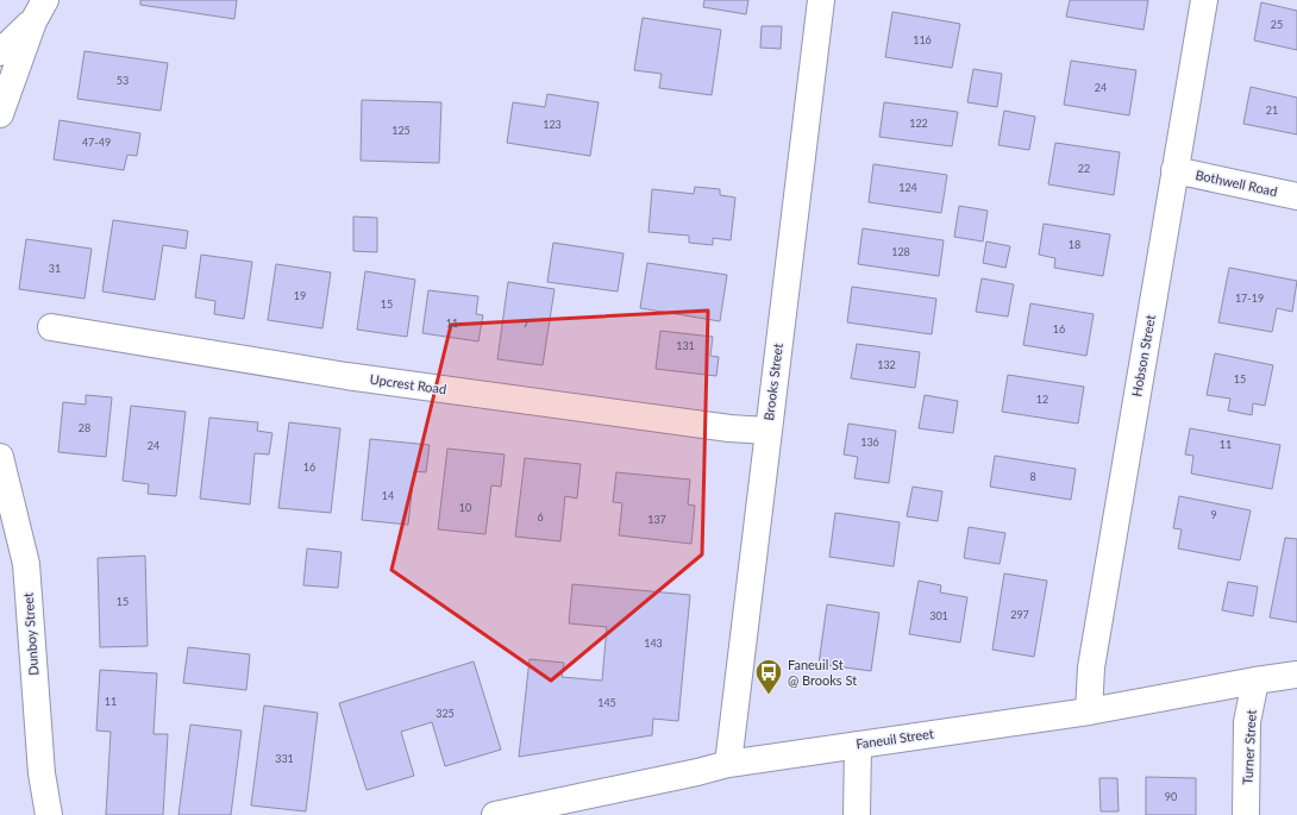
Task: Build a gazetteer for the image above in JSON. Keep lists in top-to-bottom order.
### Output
{
  "streets": {
    "street": [
      "Bothwell Road",
      "Hobson Street",
      "Brooks Street",
      "Upcrest Road",
      "Dunboy Street",
      "Faneuil Street",
      "Turner Street"
    ]
  },
  "crossings": [
    ["Bothwell Road", "Hobson Street"],
    ["Hobson Street", "Faneuil Street"],
    ["Brooks Street", "Upcrest Road"],
    ["Brooks Street", "Faneuil Street"],
    ["Faneuil Street", "Turner Street"]
  ],
  "places": {
    "bus stop": ["Faneuil St @ Brooks St"]
  },
  "house_numbers": [
    "25",
    "116",
    "53",
    "24",
    "21",
    "122",
    "123",
    "125",
    "47-49",
    "22",
    "124",
    "18",
    "128",
    "31",
    "19",
    "17-19",
    "15",
    "11",
    "7",
    "16",
    "131",
    "132",
    "15",
    "12",
    "28",
    "136",
    "11",
    "24",
    "16",
    "8",
    "14",
    "10",
    "9",
    "6",
    "137",
    "15",
    "297",
    "301",
    "143",
    "11",
    "145",
    "325",
    "331",
    "90"
  ]
}
